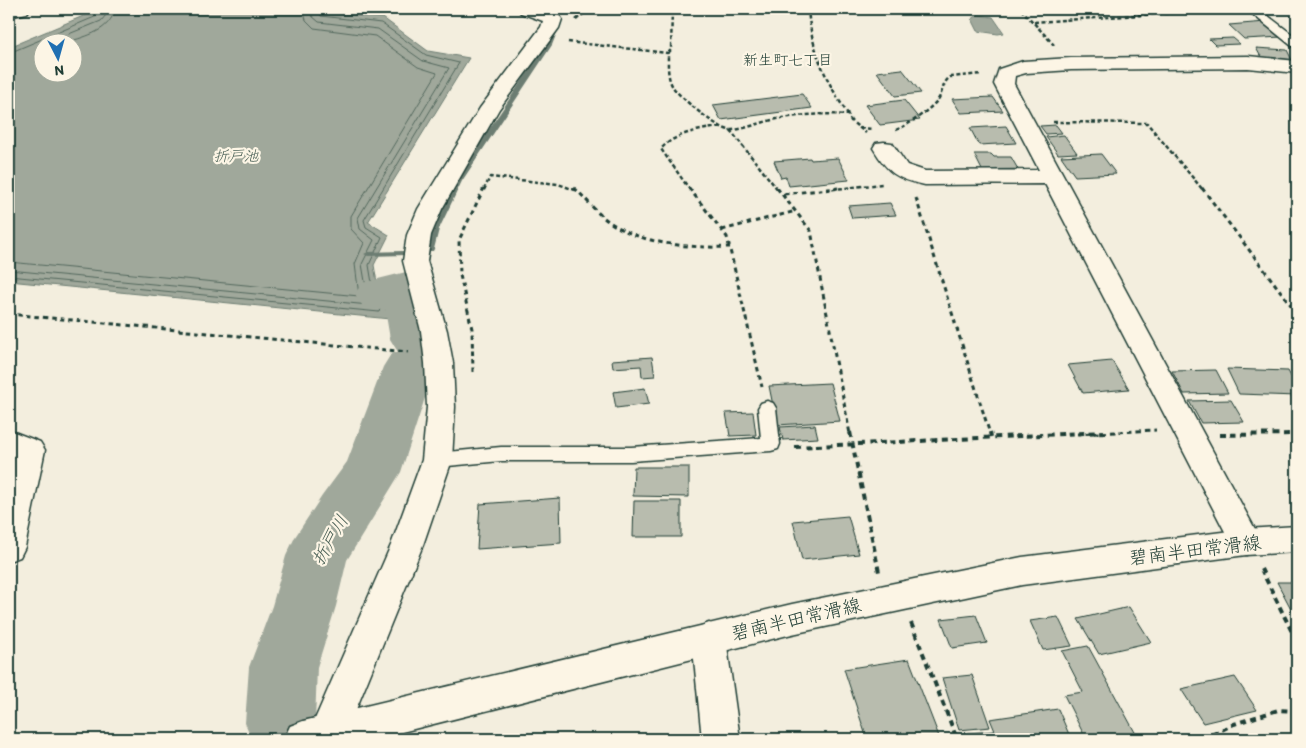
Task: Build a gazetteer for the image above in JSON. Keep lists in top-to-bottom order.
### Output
{
  "streets": {
    "street": ["碧南半田常滑線"]
  },
  "districts": ["新生町七丁目"],
  "water": ["折戸池", "折戸川"],
  "north": "bottom"
}
